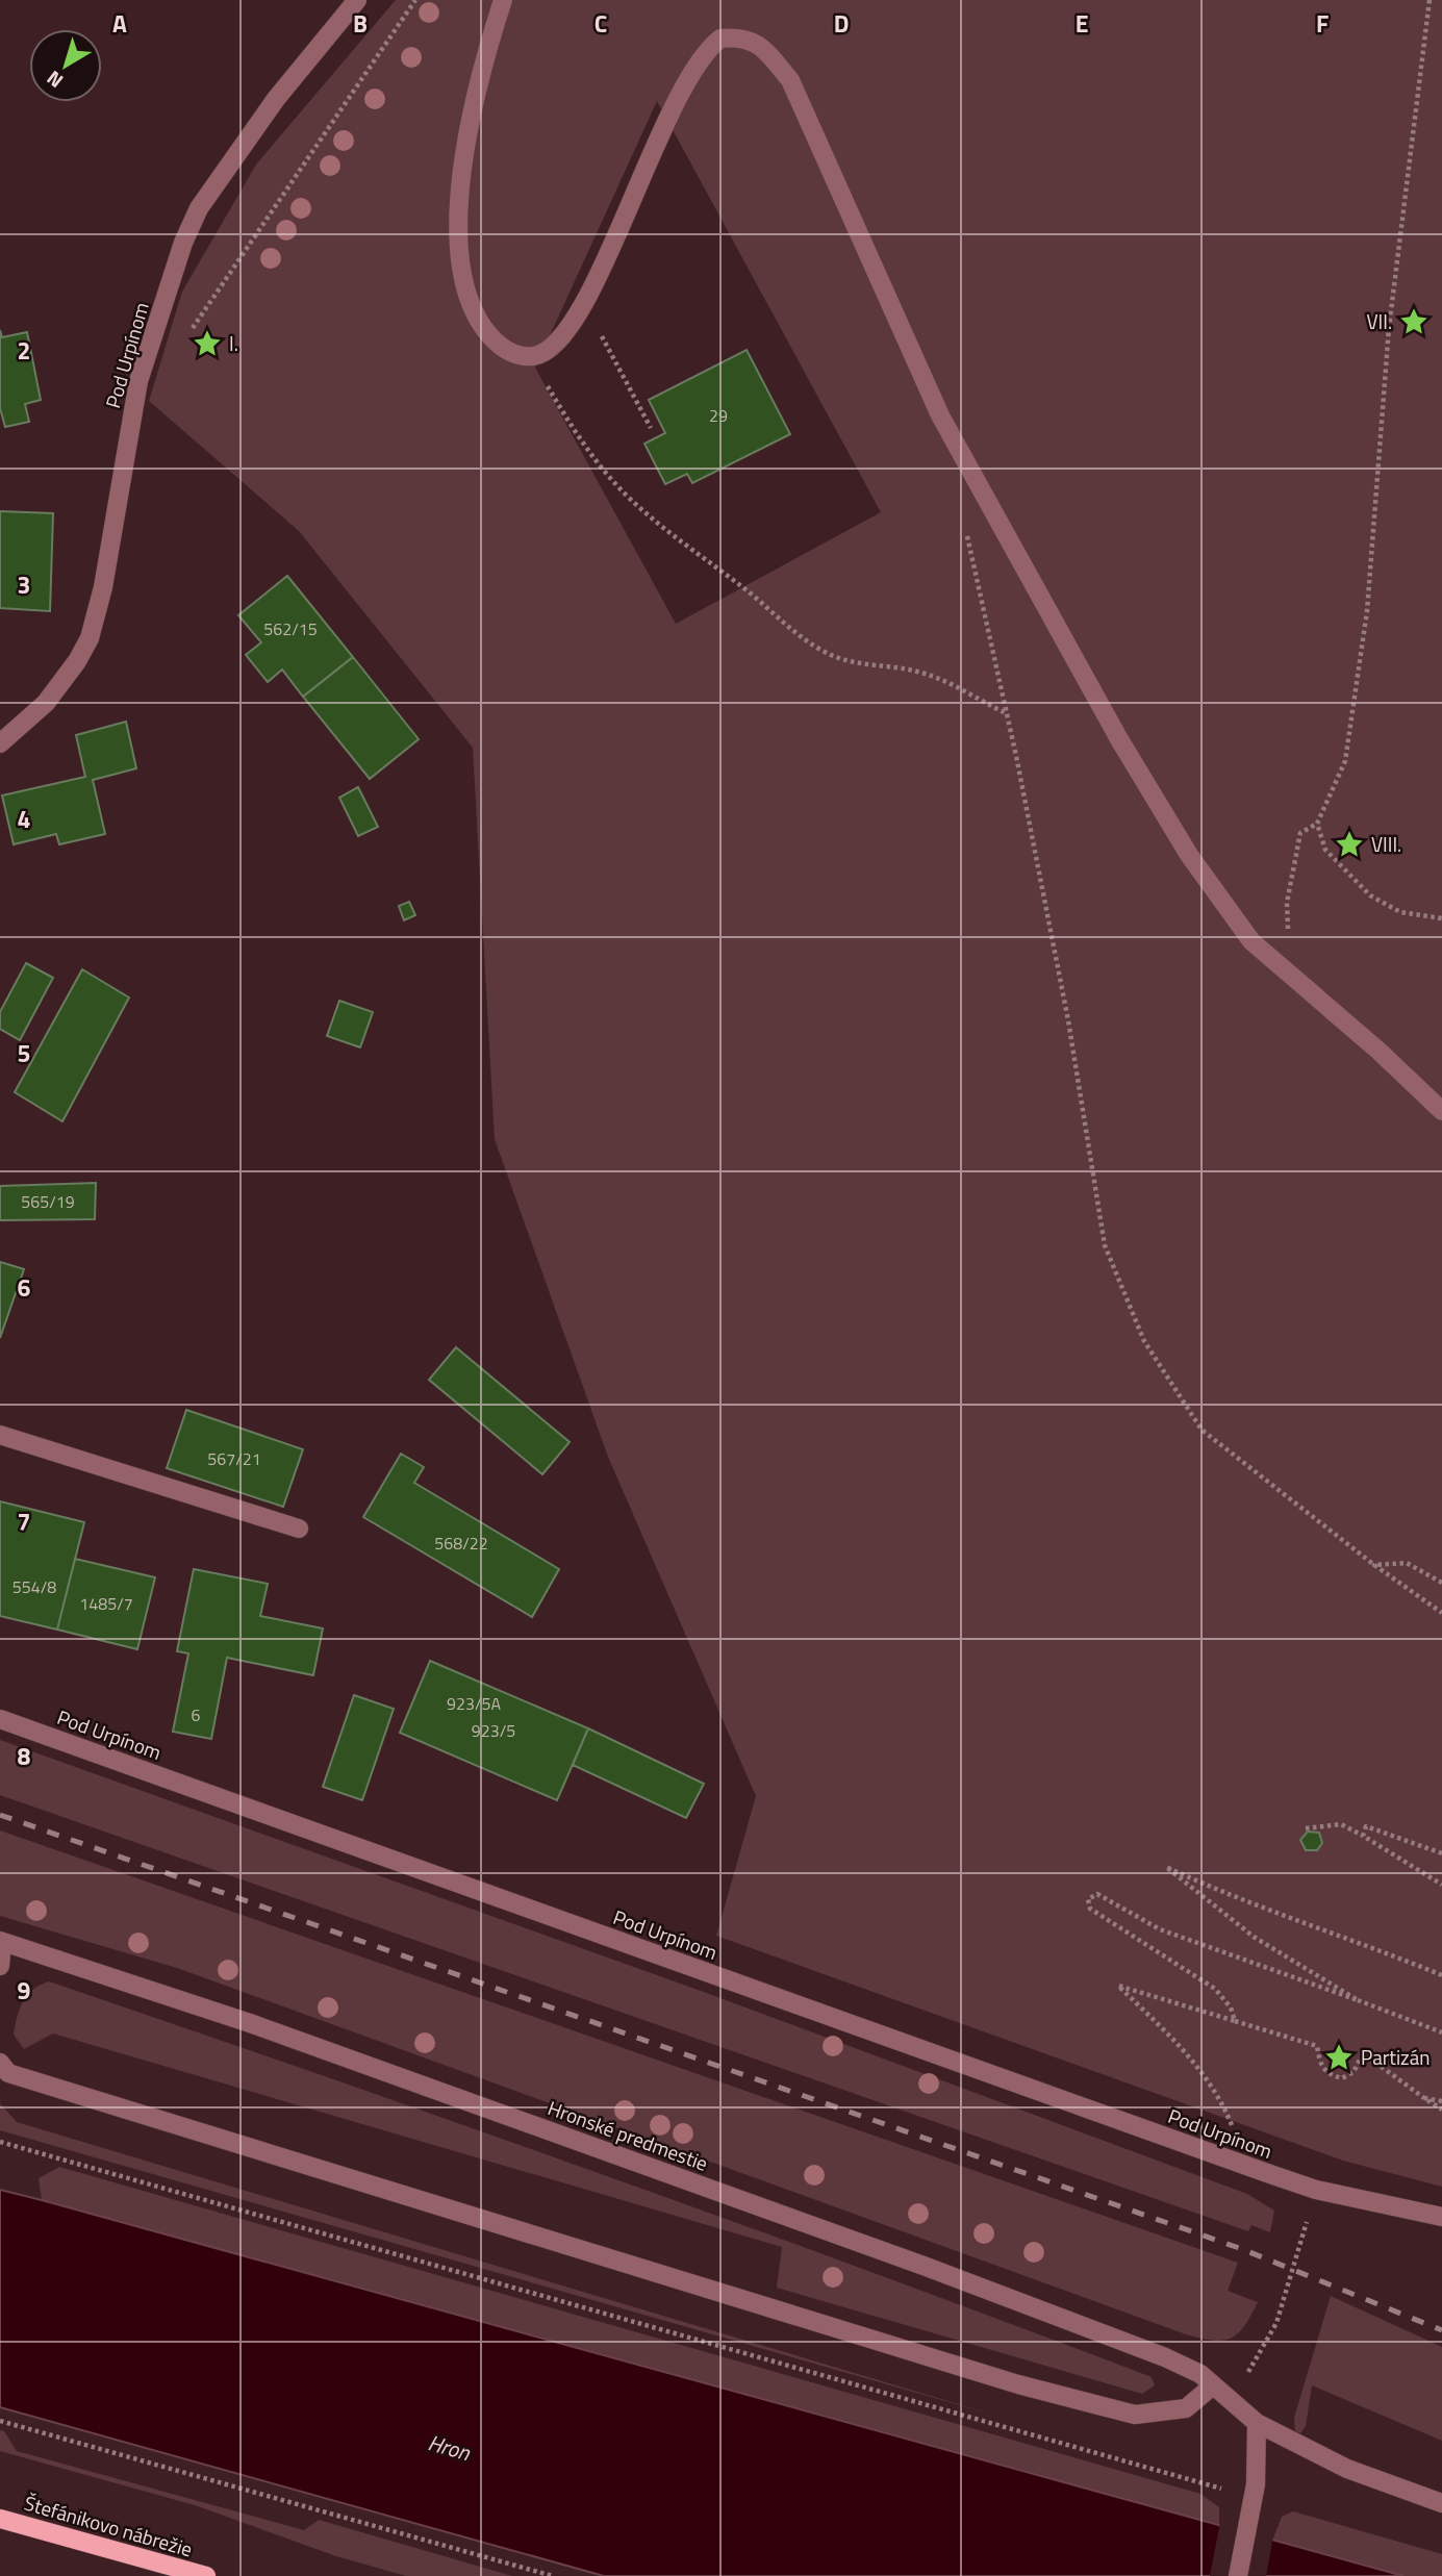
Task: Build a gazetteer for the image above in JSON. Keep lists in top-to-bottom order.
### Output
{
  "streets": {
    "main road": ["Štefánikovo nábrežie"],
    "street": ["Pod Urpínom", "Hronské predmestie"]
  },
  "water": ["Hron"],
  "places": {
    "place": [
      "VII.",
      "I.",
      "VIII.",
      "Partizán"
    ]
  },
  "house_numbers": [
    "29",
    "562/15",
    "565/19",
    "567/21",
    "568/22",
    "554/8",
    "1485/7",
    "923/5A",
    "6",
    "923/5"
  ],
  "north": "bottom left",
  "grid": {
    "columns": [
      "A",
      "B",
      "C",
      "D",
      "E",
      "F"
    ],
    "rows": [
      "2",
      "3",
      "4",
      "5",
      "6",
      "7",
      "8",
      "9"
    ]
  }
}
